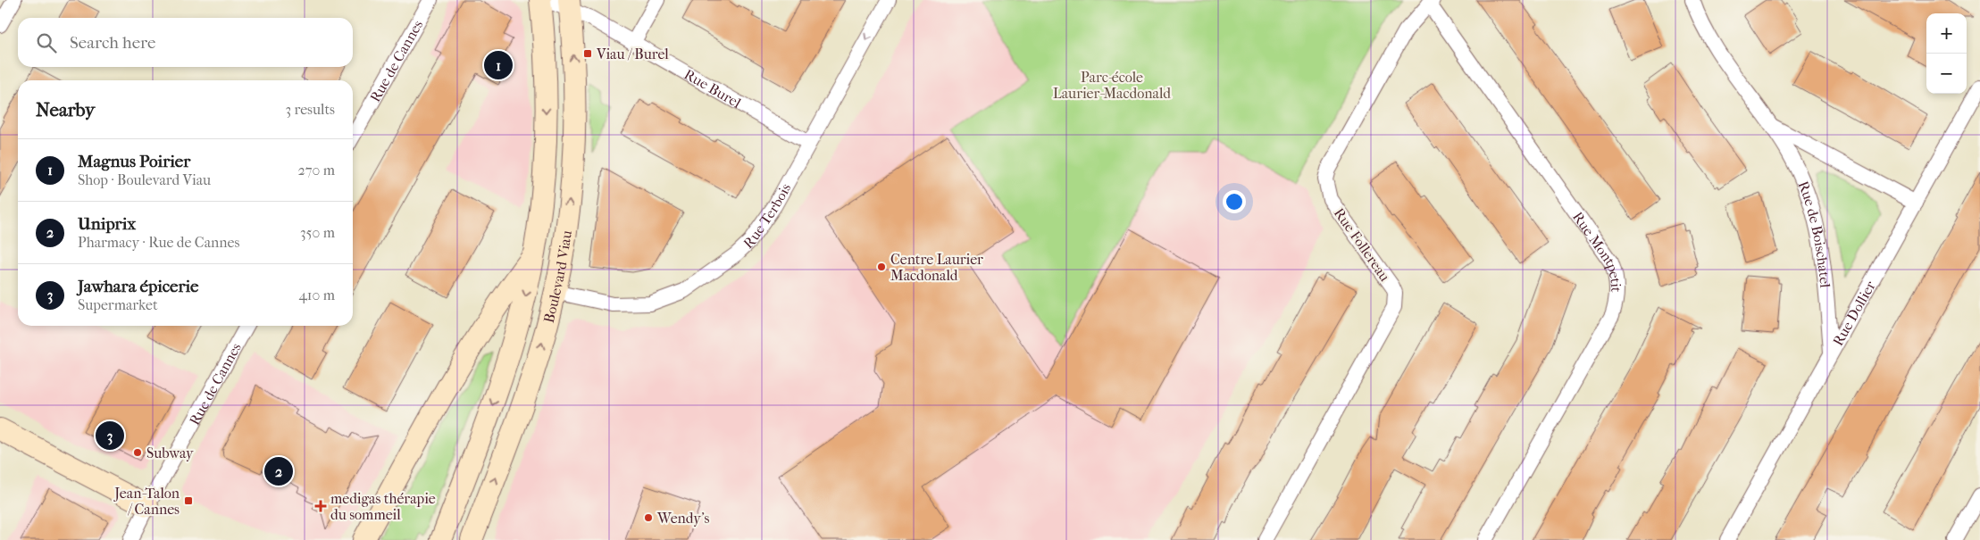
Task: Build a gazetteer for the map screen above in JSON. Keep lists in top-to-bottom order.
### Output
{
  "streets": {
    "main road": ["Boulevard Viau"],
    "street": [
      "Rue de Cannes",
      "Rue Burel",
      "Rue Terbois",
      "Rue de Boischatel",
      "Rue Follereau",
      "Rue Montpetit",
      "Rue Dollier"
    ]
  },
  "crossings": [
    ["Rue Burel", "Rue Terbois"],
    ["Rue Burel", "Boulevard Viau"],
    ["Rue Terbois", "Boulevard Viau"],
    ["Rue de Boischatel", "Rue Dollier"],
    ["Rue Follereau", "Rue Montpetit"]
  ],
  "parks": ["Parc-école Laurier-Macdonald"],
  "places": {
    "transit": ["Viau / Burel", "Jean-Talon / Cannes"],
    "other": ["Centre Laurier Macdonald", "Subway", "Wendy's"],
    "health": ["medigas thérapie du sommeil"]
  },
  "page": {
    "map_buttons": ["+", "−"],
    "search": "Search here",
    "pins": ["1", "3", "2"],
    "heading": ["Nearby", "3 results"],
    "list": [
      {
        "mark": "1",
        "name": "Magnus Poirier",
        "note": "Shop · Boulevard Viau",
        "value": "270 m"
      },
      {
        "mark": "2",
        "name": "Uniprix",
        "note": "Pharmacy · Rue de Cannes",
        "value": "350 m"
      },
      {
        "mark": "3",
        "name": "Jawhara épicerie",
        "note": "Supermarket",
        "value": "410 m"
      }
    ]
  }
}
